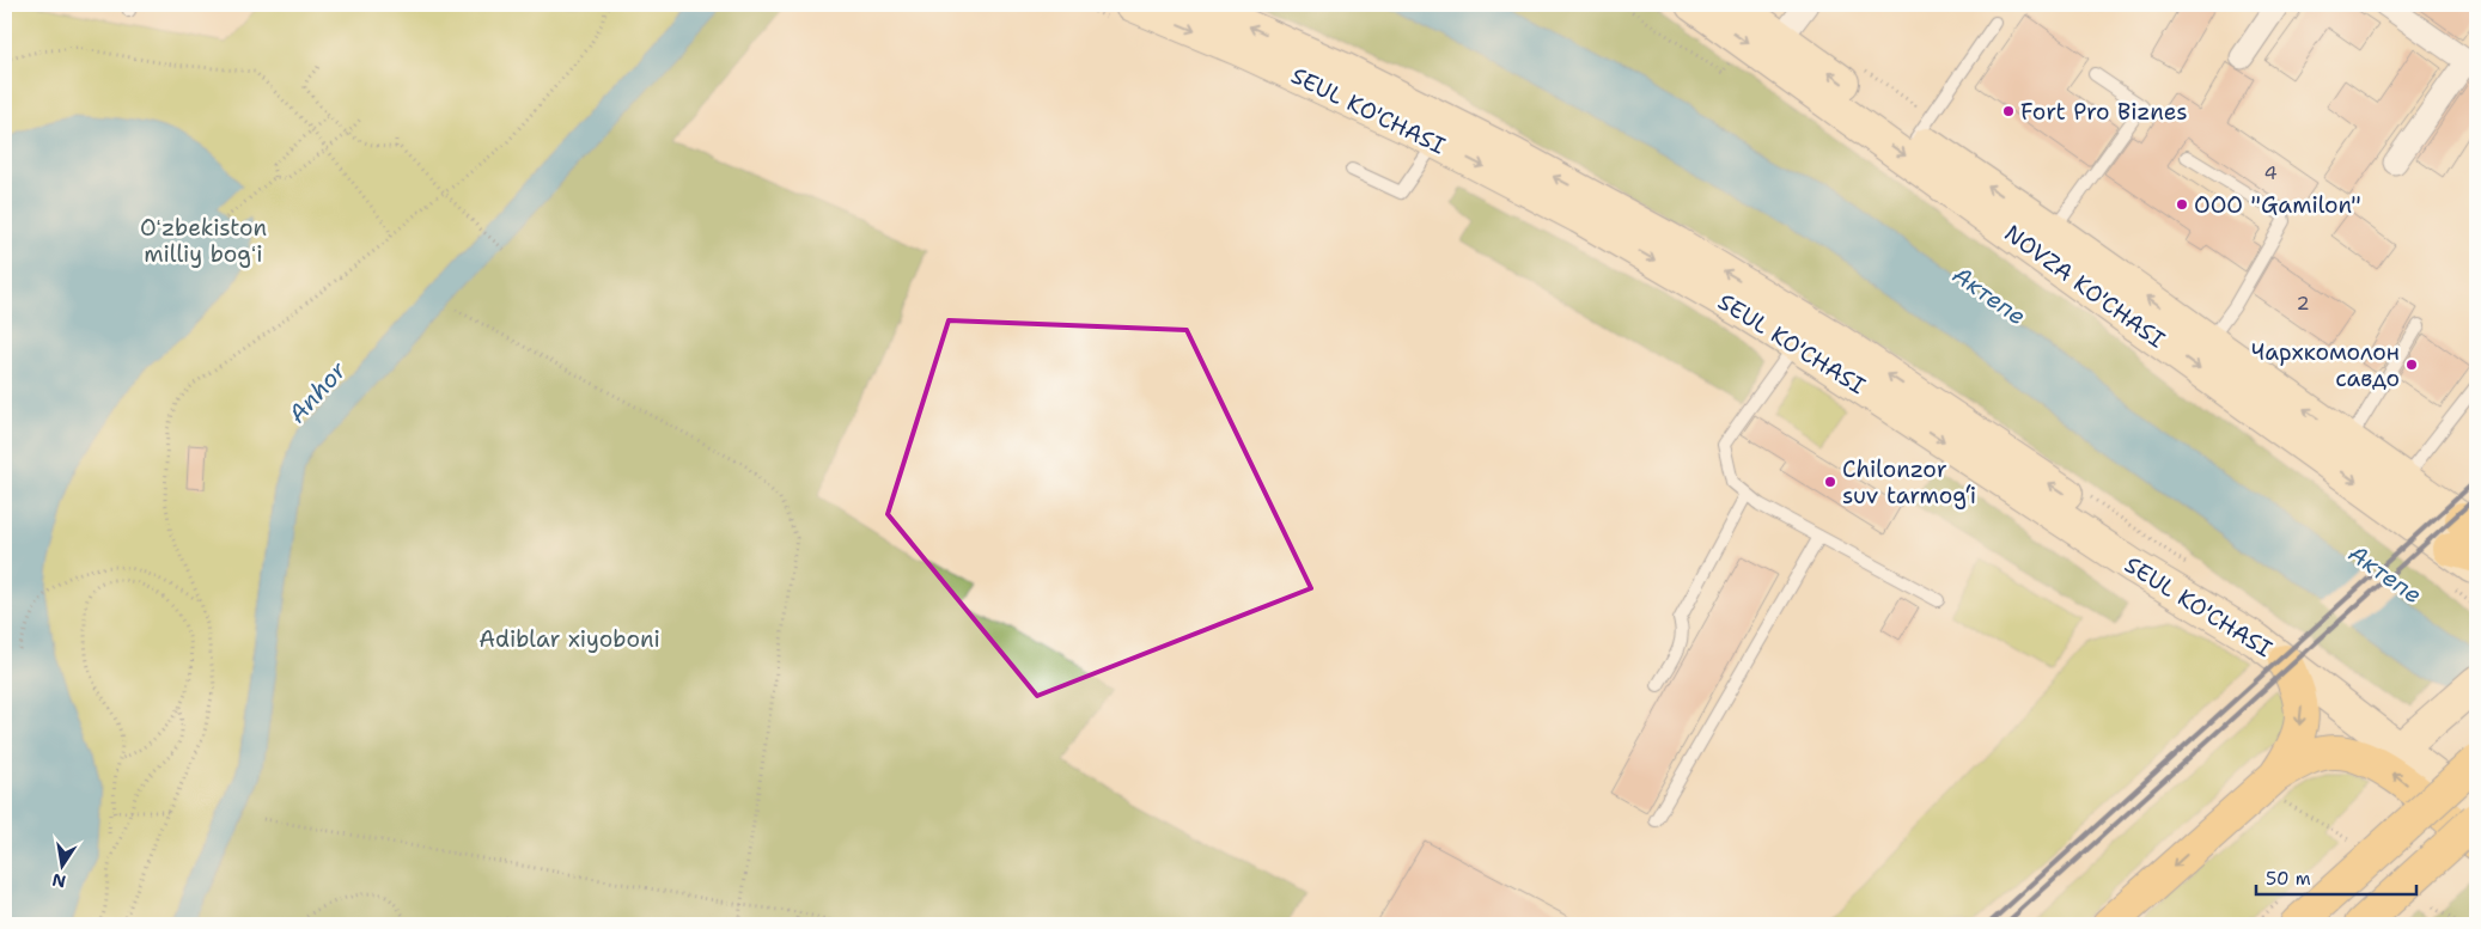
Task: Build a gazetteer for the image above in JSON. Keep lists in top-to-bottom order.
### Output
{
  "streets": {
    "main road": ["SEUL KO'CHASI", "NOVZA KO'CHASI"]
  },
  "water": ["Актепе", "Anhor"],
  "parks": ["Oʻzbekiston milliy bogʻi", "Adiblar xiyoboni"],
  "places": [
    "Fort Pro Biznes",
    "ООО \"Gamilon\"",
    "Чархкомолон савдо",
    "Chilonzor suv tarmog‘i"
  ],
  "house_numbers": ["4", "2"],
  "scale_bar": "50 m",
  "north": "bottom"
}
